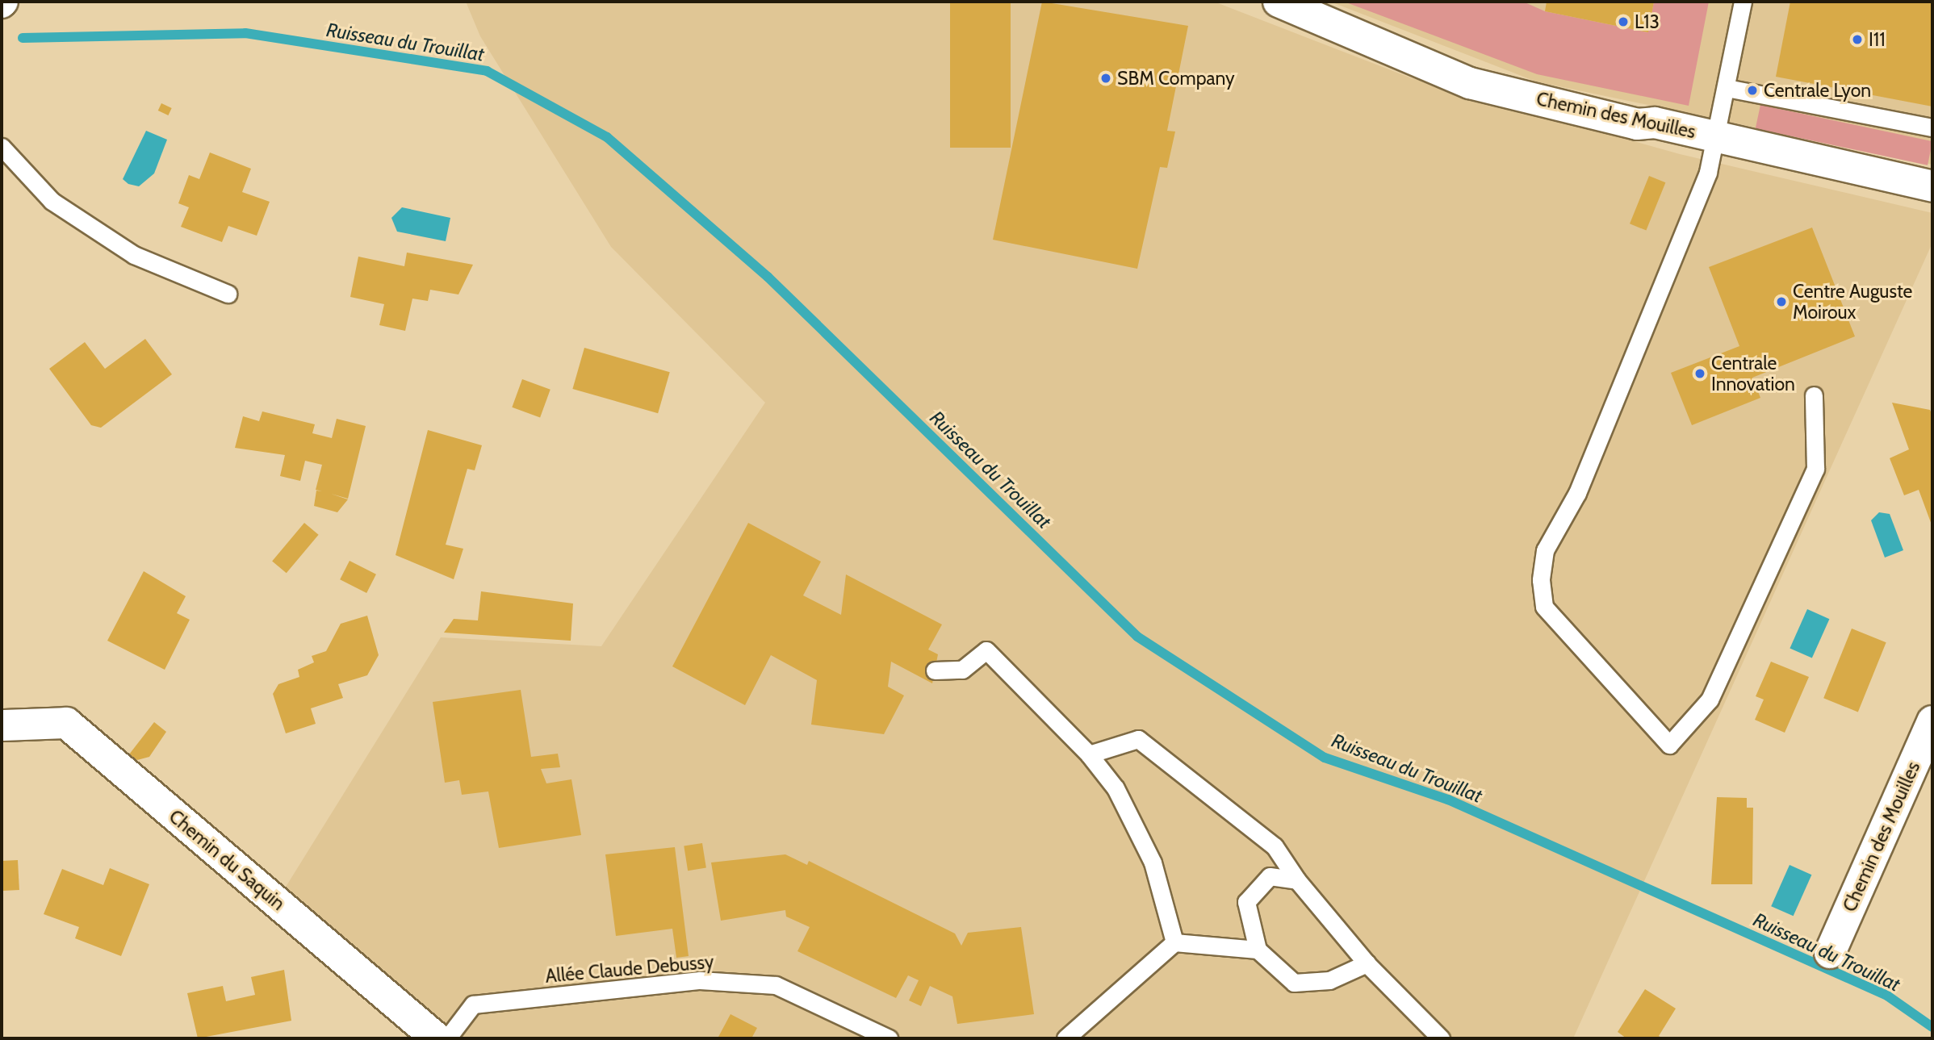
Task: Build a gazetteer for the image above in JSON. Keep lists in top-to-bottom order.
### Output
{
  "streets": {
    "street": ["Chemin des Mouilles", "Chemin du Saquin"],
    "lane": ["Allée Claude Debussy"]
  },
  "water": ["Ruisseau du Trouillat"],
  "places": [
    "L13",
    "I11",
    "SBM Company",
    "Centrale Lyon",
    "Centre Auguste Moiroux",
    "Centrale Innovation"
  ]
}
